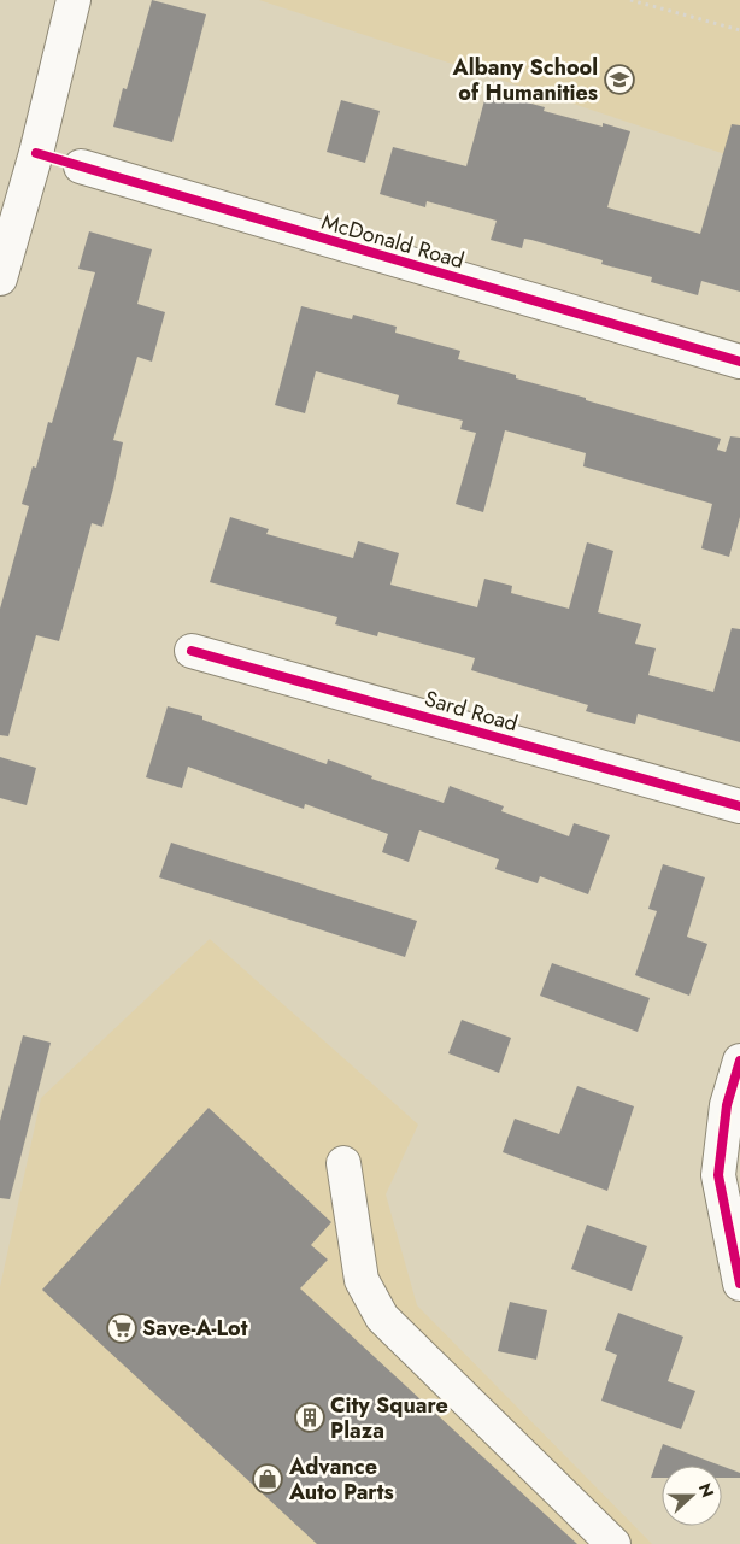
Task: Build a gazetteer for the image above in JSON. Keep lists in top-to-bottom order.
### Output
{
  "streets": {
    "street": ["McDonald Road", "Sard Road"]
  },
  "places": {
    "school or university": ["Albany School of Humanities"],
    "supermarket": ["Save-A-Lot"],
    "building": ["City Square Plaza"],
    "shop": ["Advance Auto Parts"]
  },
  "north": "right"
}
